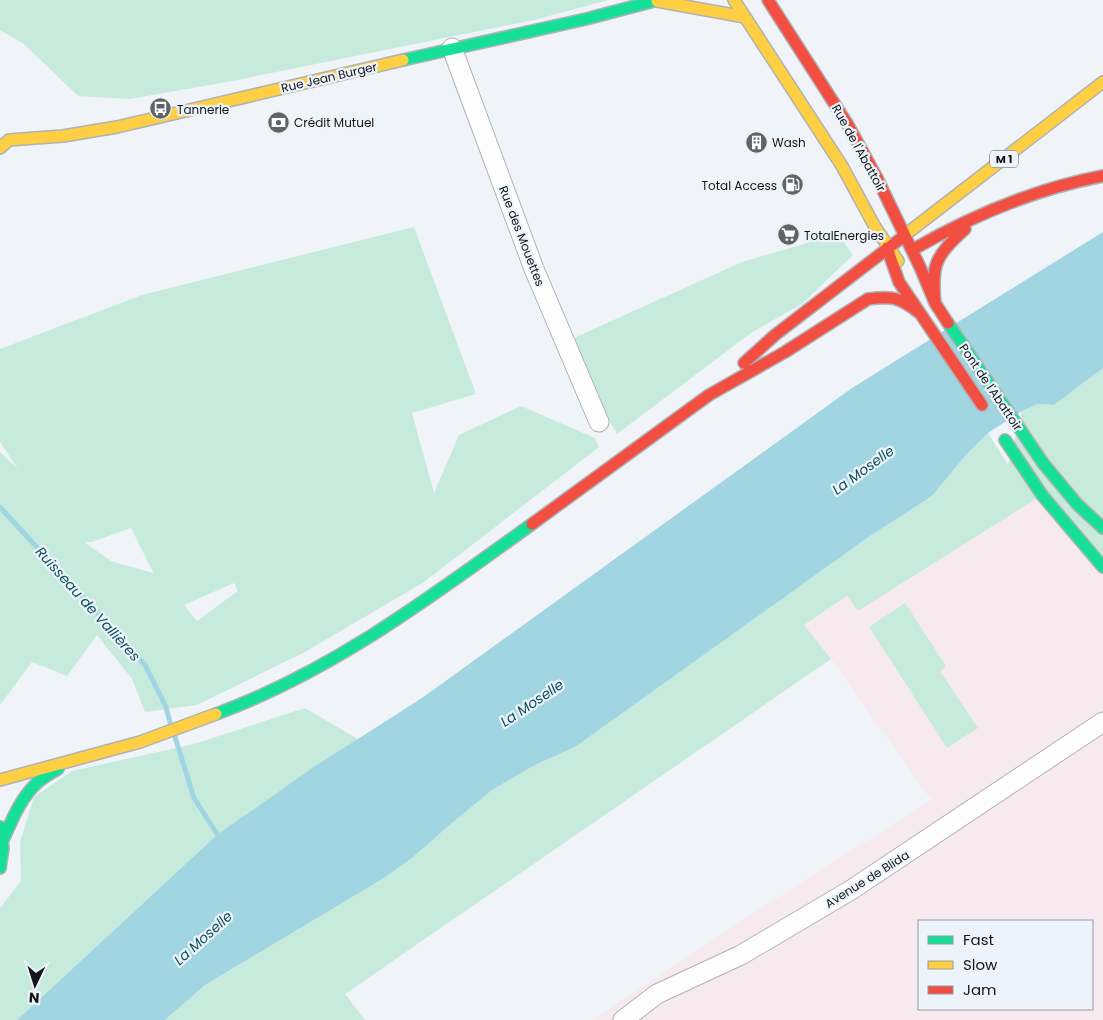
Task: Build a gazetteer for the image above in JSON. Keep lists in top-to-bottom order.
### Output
{
  "streets": {
    "main road": [
      "Rue Jean Burger",
      "Rue de l'Abattoir",
      "M 1",
      "Pont de l'Abattoir"
    ],
    "street": ["Rue des Mouettes", "Avenue de Blida"]
  },
  "crossings": [
    ["Rue Jean Burger", "Rue des Mouettes"],
    ["Rue de l'Abattoir", "M 1"],
    ["Rue de l'Abattoir", "Pont de l'Abattoir"]
  ],
  "water": ["La Moselle", "Ruisseau de Vallières"],
  "places": {
    "bus stop": ["Tannerie"],
    "bank": ["Crédit Mutuel"],
    "building": ["Wash"],
    "fuel station": ["Total Access"],
    "supermarket": ["TotalEnergies"]
  },
  "legend": ["Fast", "Slow", "Jam"],
  "north": "bottom"
}
